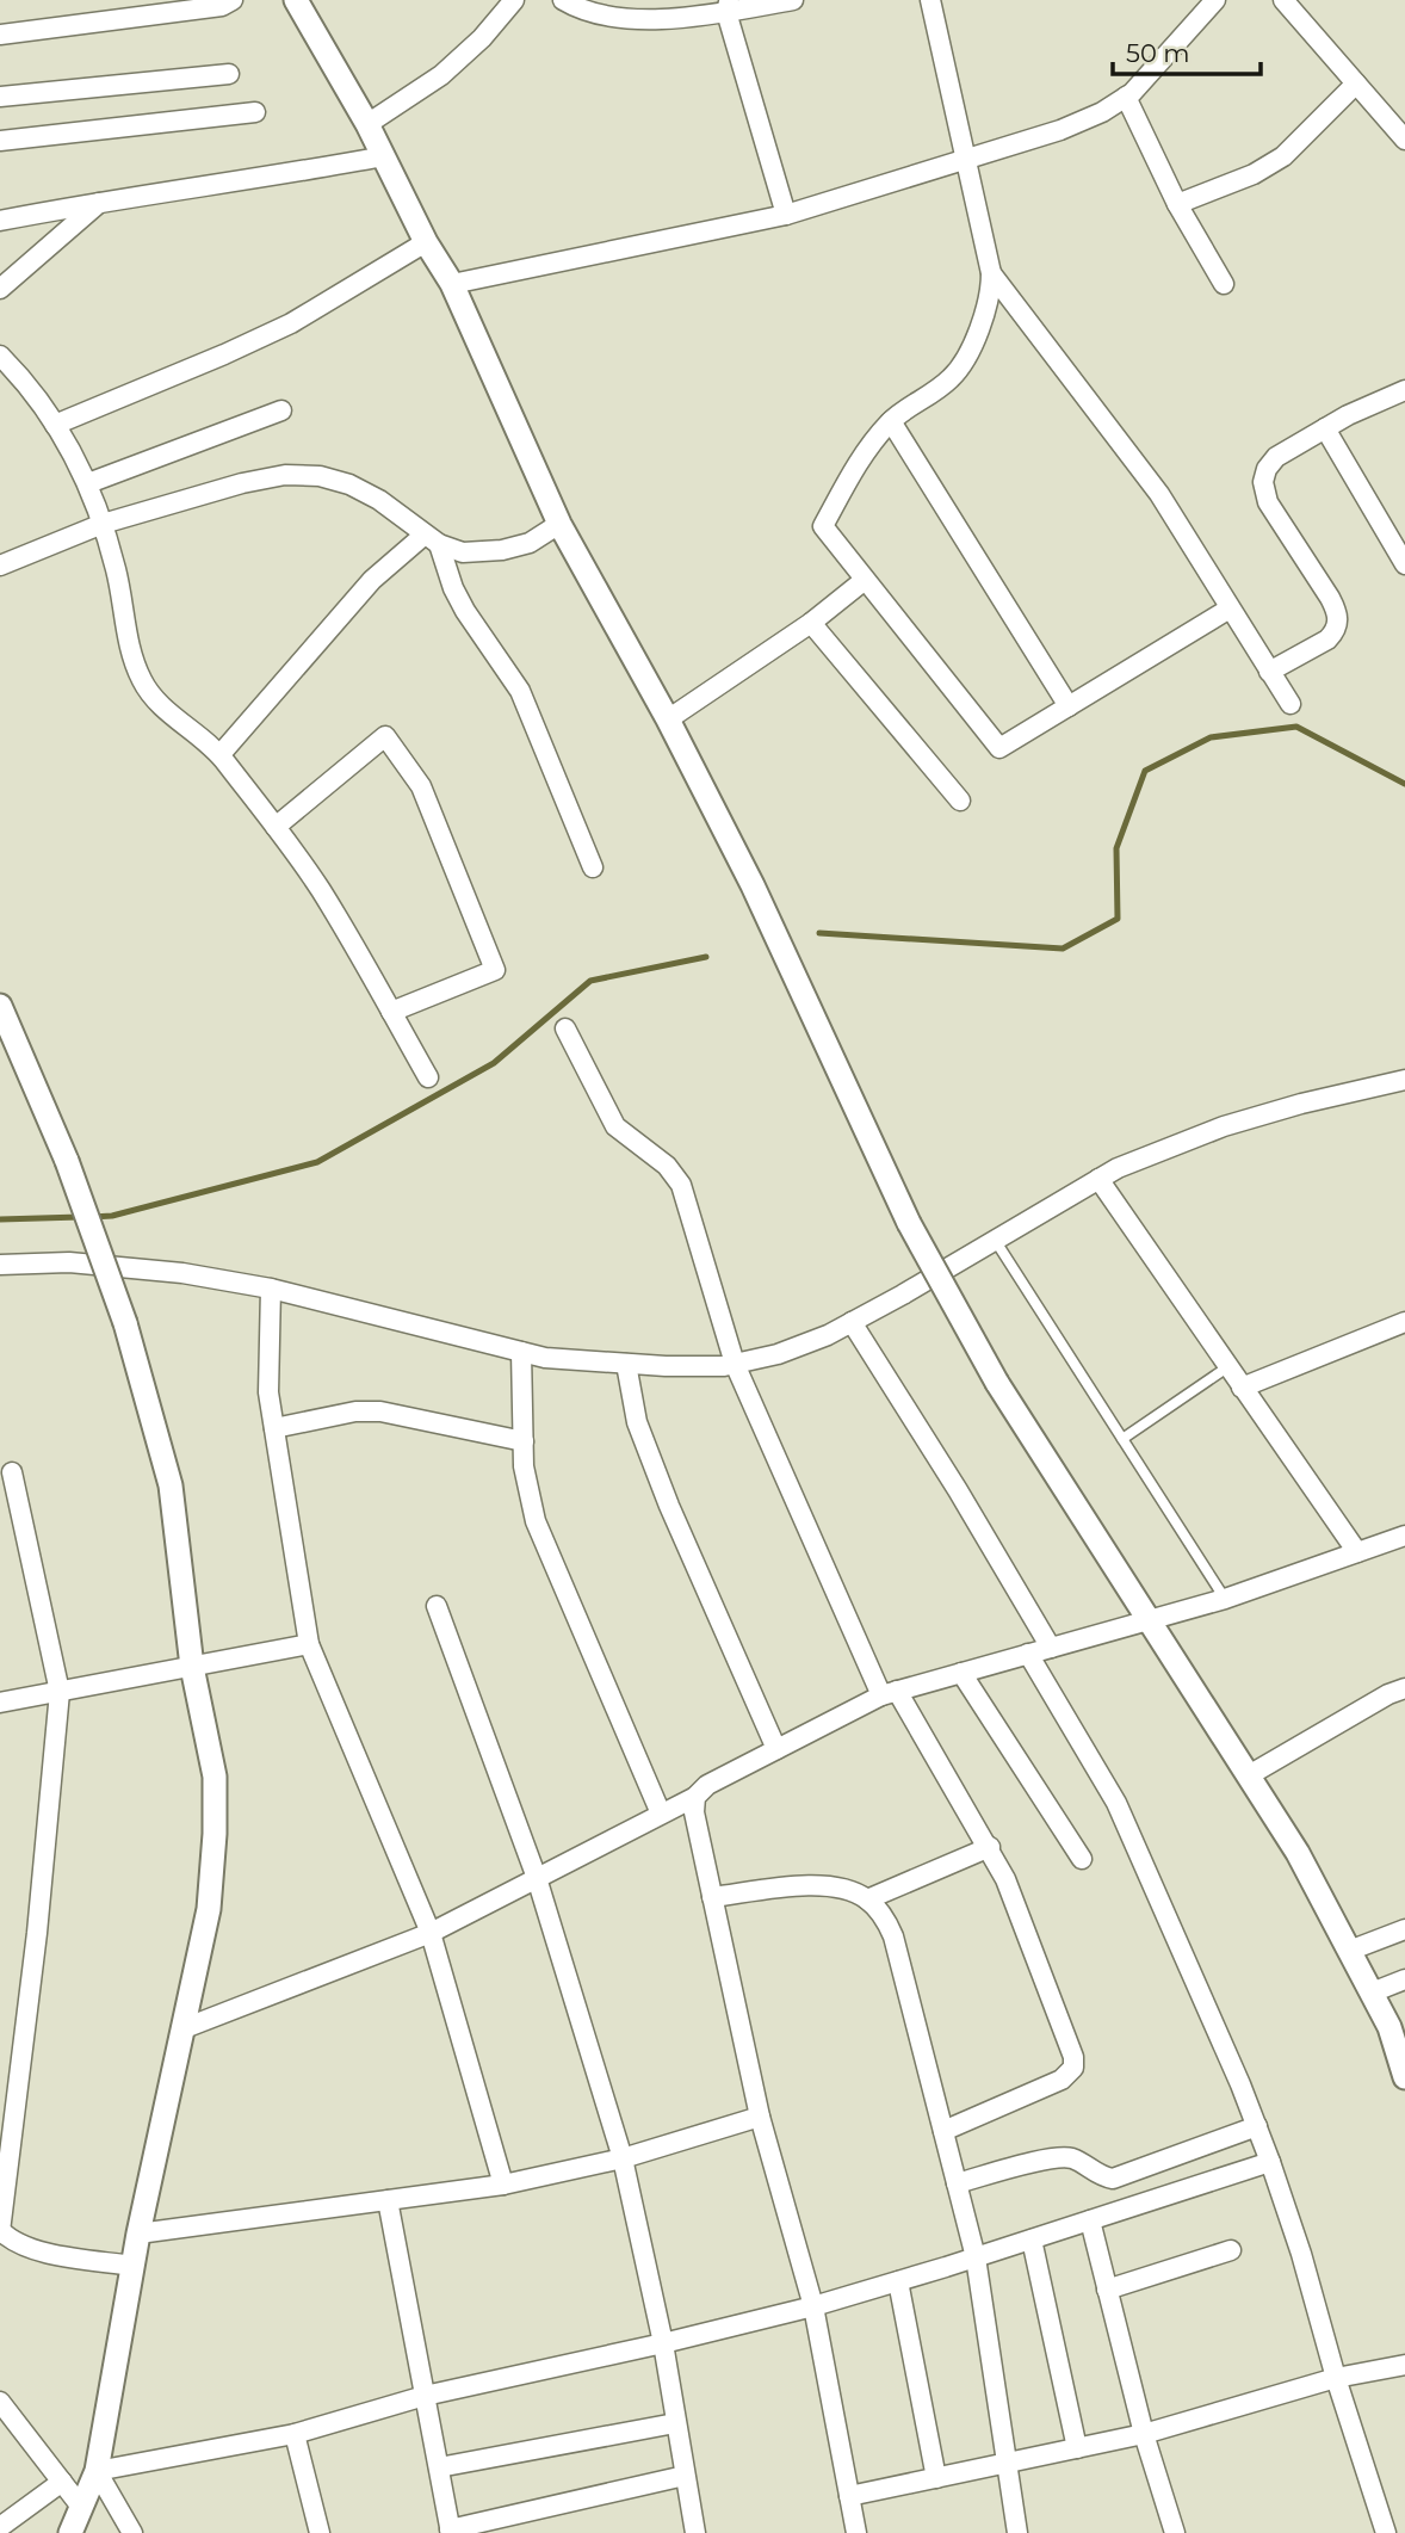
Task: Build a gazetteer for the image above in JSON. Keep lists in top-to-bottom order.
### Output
{
  "scale_bar": "50 m"
}
